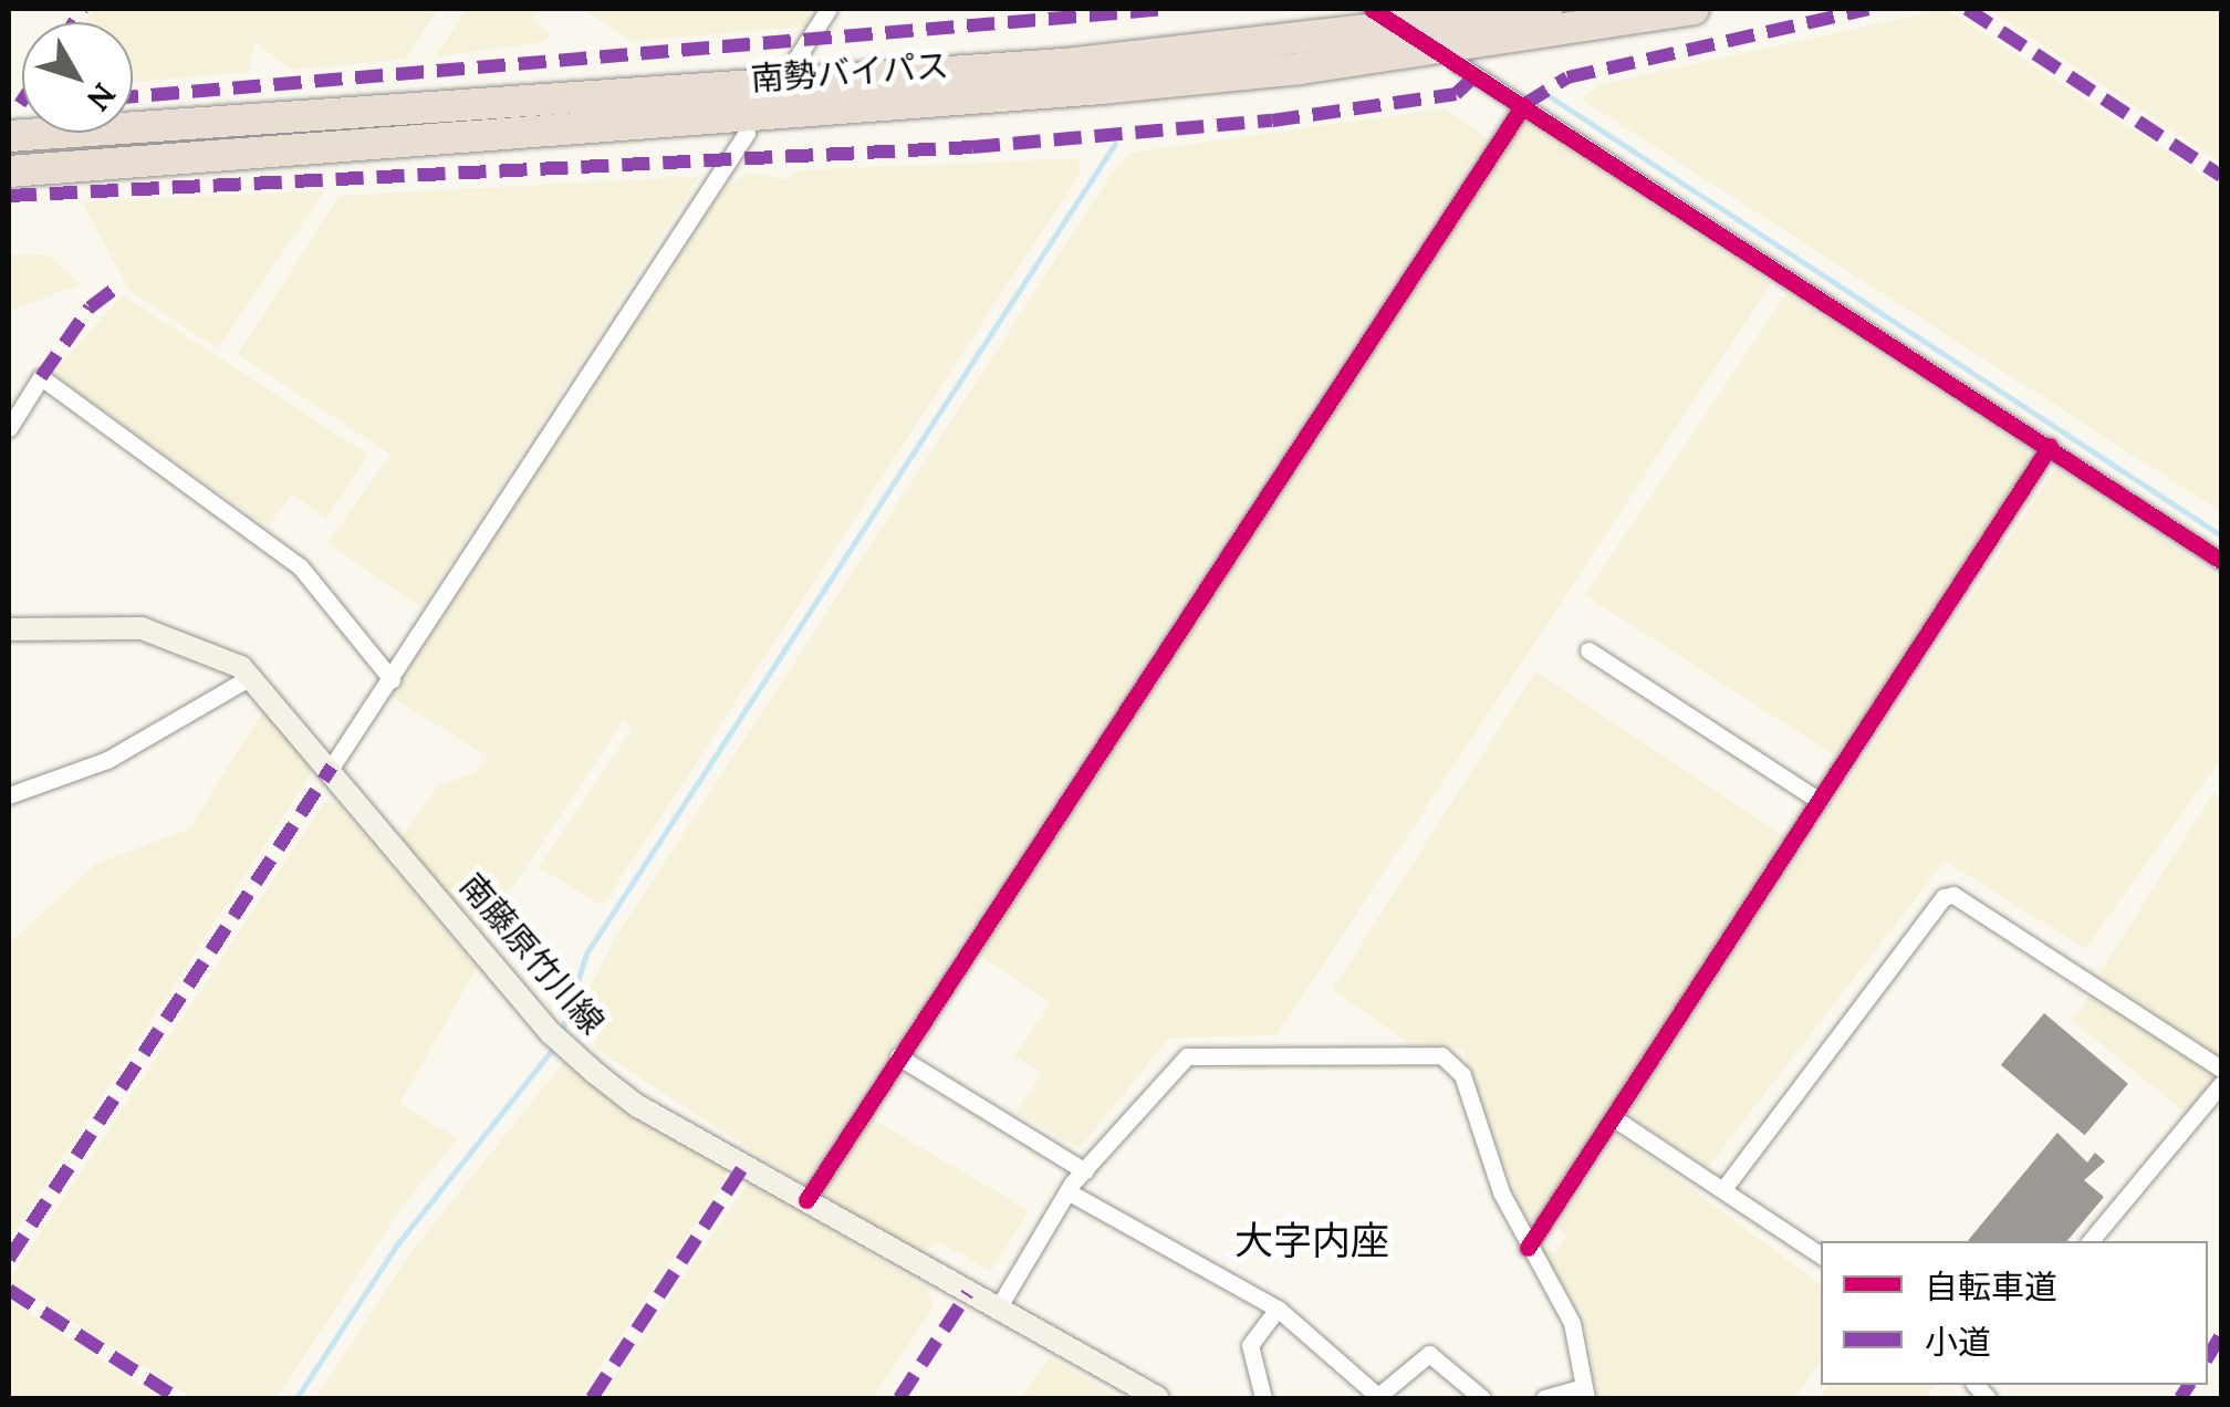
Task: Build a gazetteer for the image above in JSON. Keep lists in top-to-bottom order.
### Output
{
  "streets": {
    "highway": ["南勢バイパス"],
    "main road": ["南藤原竹川線"]
  },
  "districts": ["大字内座"],
  "legend": ["自転車道", "小道"],
  "north": "bottom right"
}
